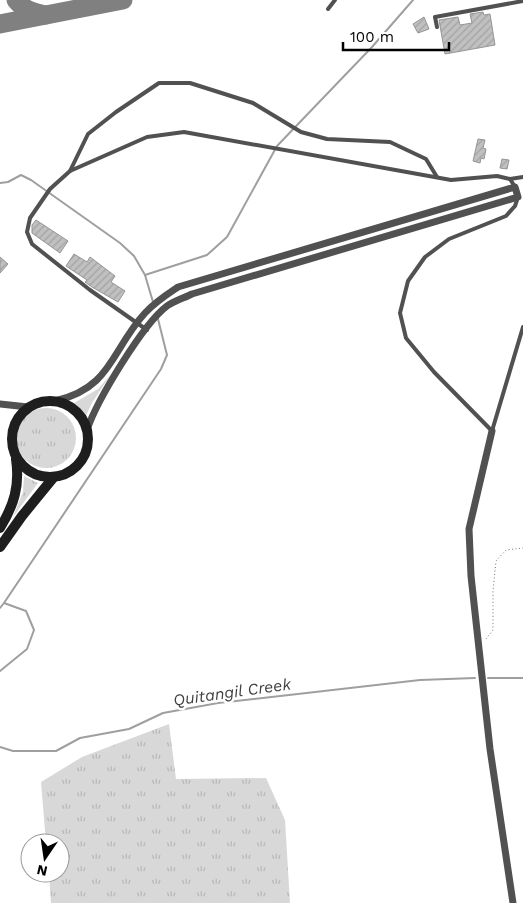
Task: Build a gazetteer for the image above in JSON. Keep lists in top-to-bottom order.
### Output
{
  "water": ["Quitangil Creek"],
  "scale_bar": "100 m",
  "north": "bottom"
}
